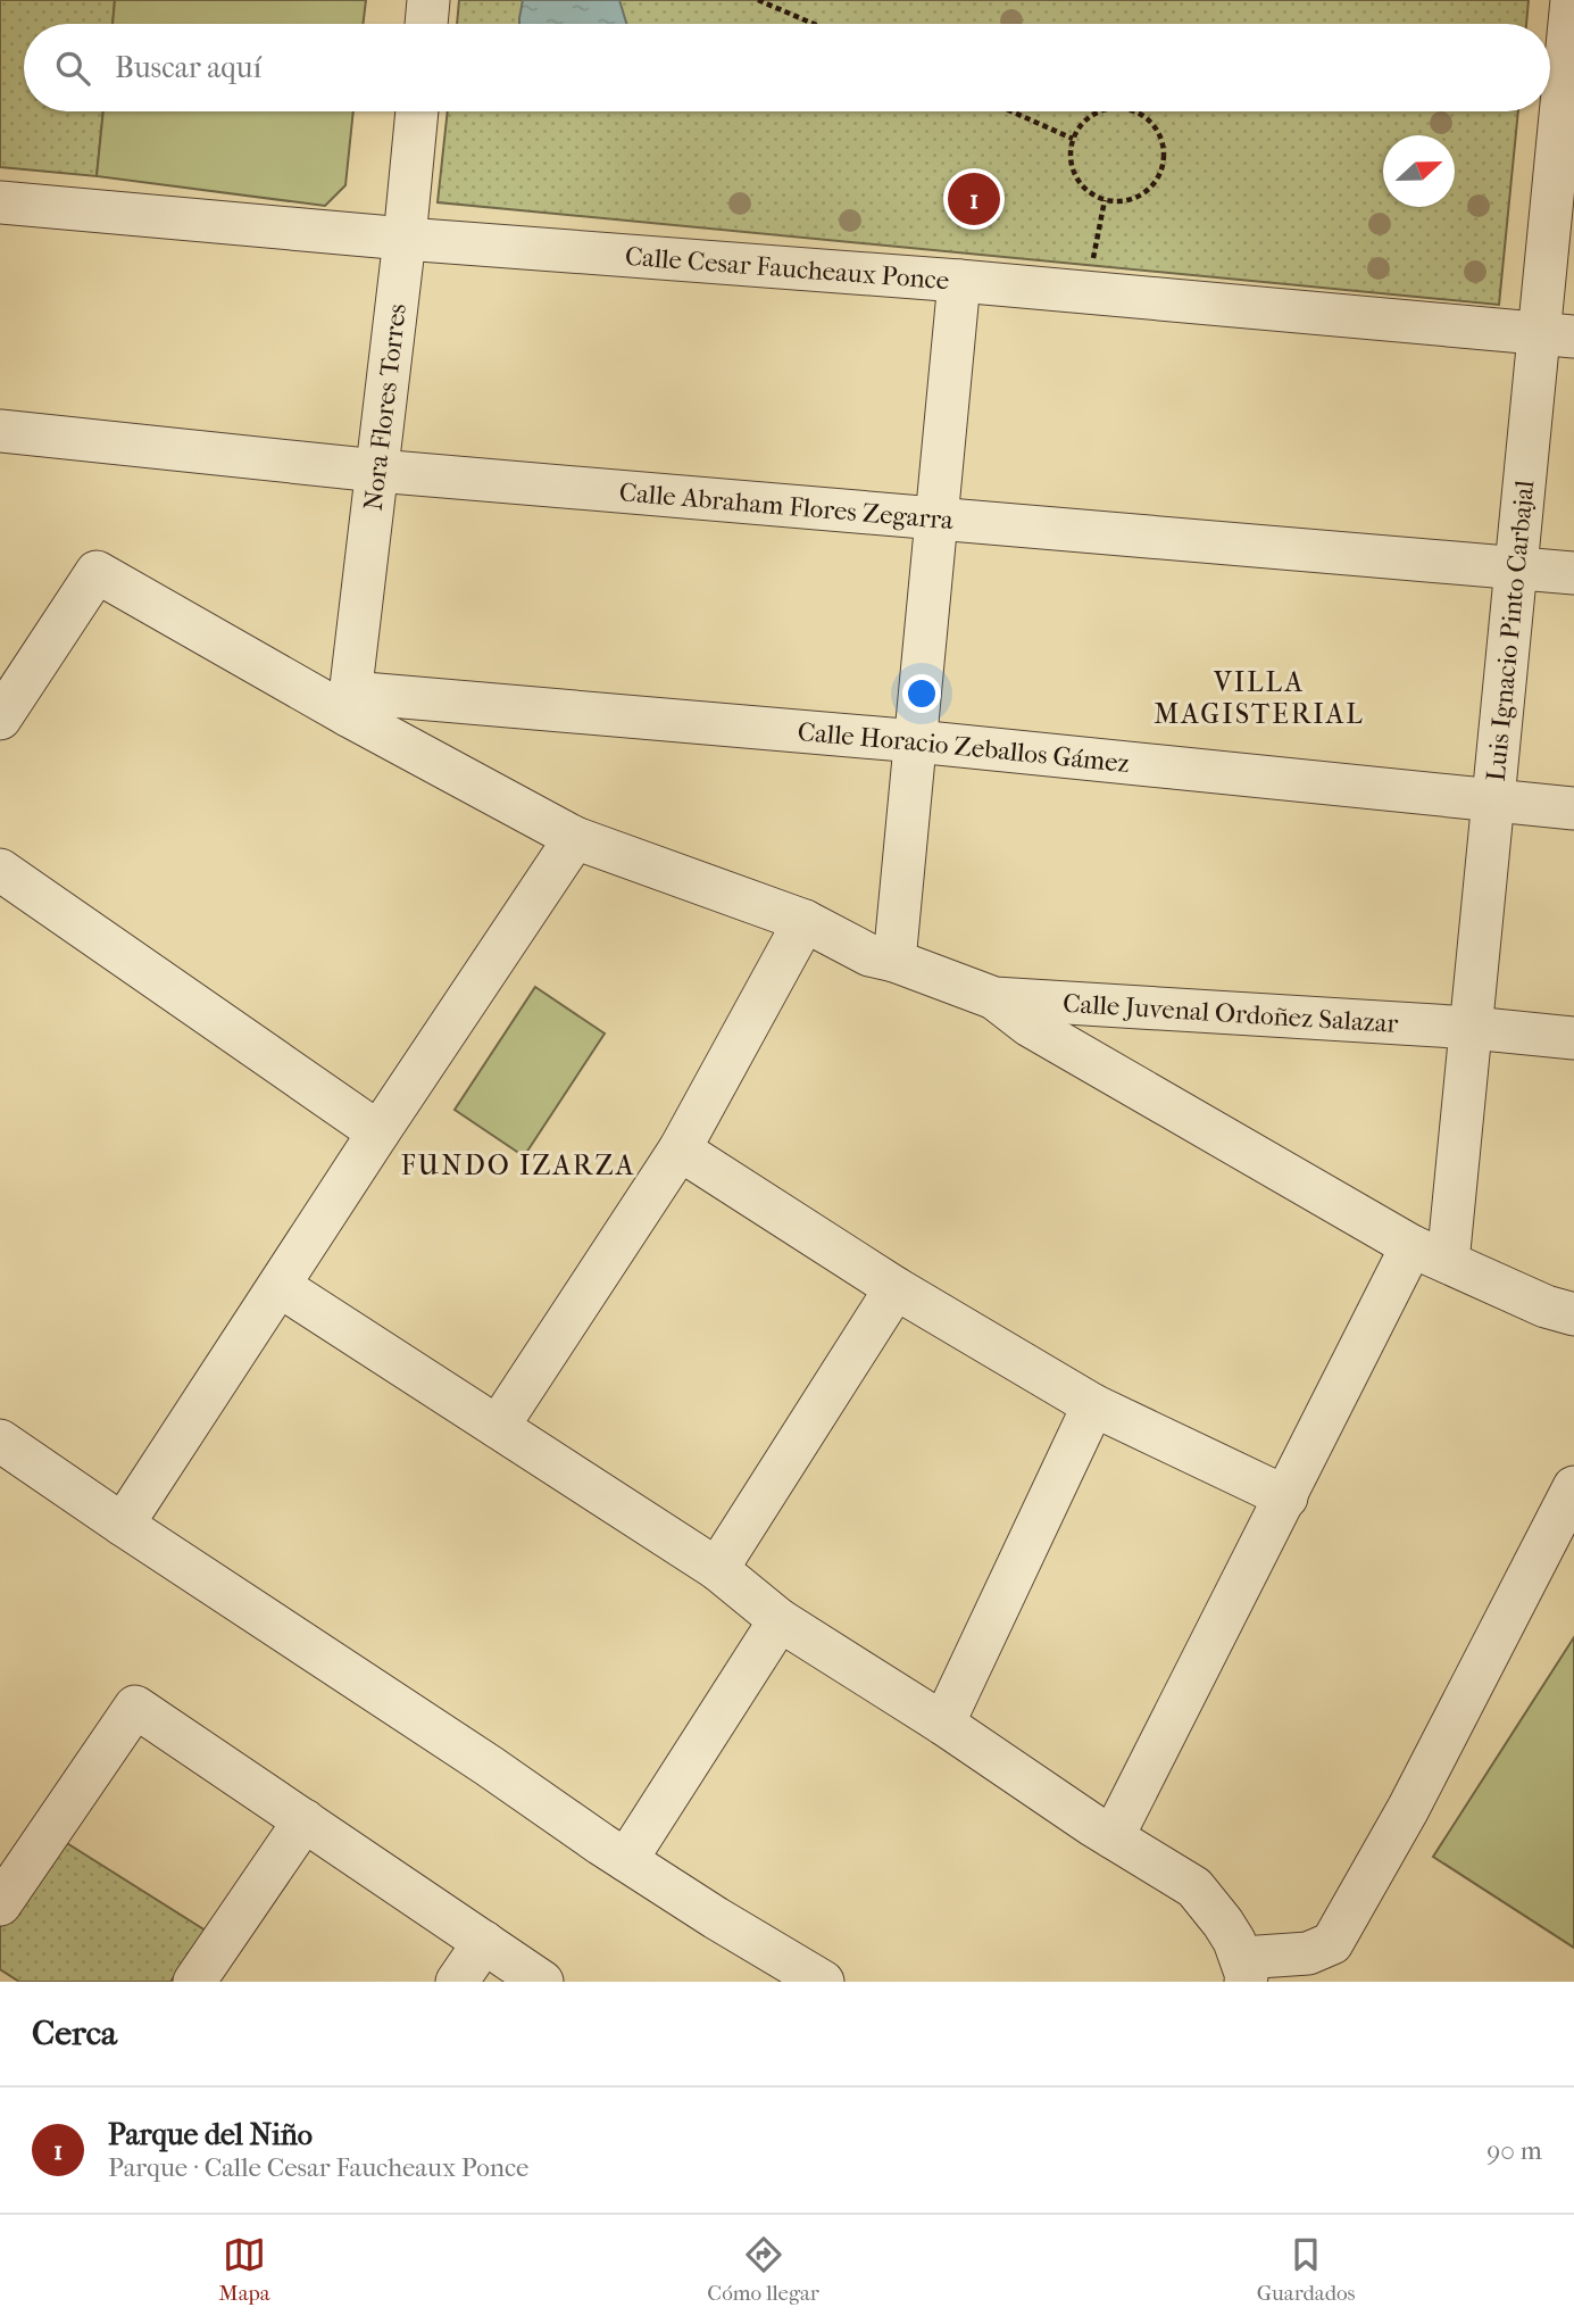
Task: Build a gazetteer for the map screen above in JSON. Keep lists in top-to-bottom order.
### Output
{
  "streets": {
    "street": [
      "Calle Cesar Faucheaux Ponce",
      "Nora Flores Torres",
      "Calle Abraham Flores Zegarra",
      "Luis Ignacio Pinto Carbajal",
      "Calle Horacio Zeballos Gámez",
      "Calle Juvenal Ordoñez Salazar"
    ]
  },
  "crossings": [
    ["Calle Cesar Faucheaux Ponce", "Nora Flores Torres"],
    ["Calle Cesar Faucheaux Ponce", "Luis Ignacio Pinto Carbajal"],
    ["Nora Flores Torres", "Calle Abraham Flores Zegarra"],
    ["Nora Flores Torres", "Calle Horacio Zeballos Gámez"],
    ["Nora Flores Torres", "Calle Juvenal Ordoñez Salazar"],
    ["Calle Abraham Flores Zegarra", "Luis Ignacio Pinto Carbajal"],
    ["Luis Ignacio Pinto Carbajal", "Calle Horacio Zeballos Gámez"],
    ["Luis Ignacio Pinto Carbajal", "Calle Juvenal Ordoñez Salazar"],
    ["Calle Horacio Zeballos Gámez", "Calle Juvenal Ordoñez Salazar"]
  ],
  "districts": ["VILLA MAGISTERIAL", "FUNDO IZARZA"],
  "north": "right",
  "page": {
    "search": "Buscar aquí",
    "pins": "1",
    "heading": "Cerca",
    "list": [
      {
        "mark": "1",
        "name": "Parque del Niño",
        "note": "Parque · Calle Cesar Faucheaux Ponce",
        "value": "90 m"
      }
    ],
    "nav": ["Mapa", "Cómo llegar", "Guardados"]
  }
}
